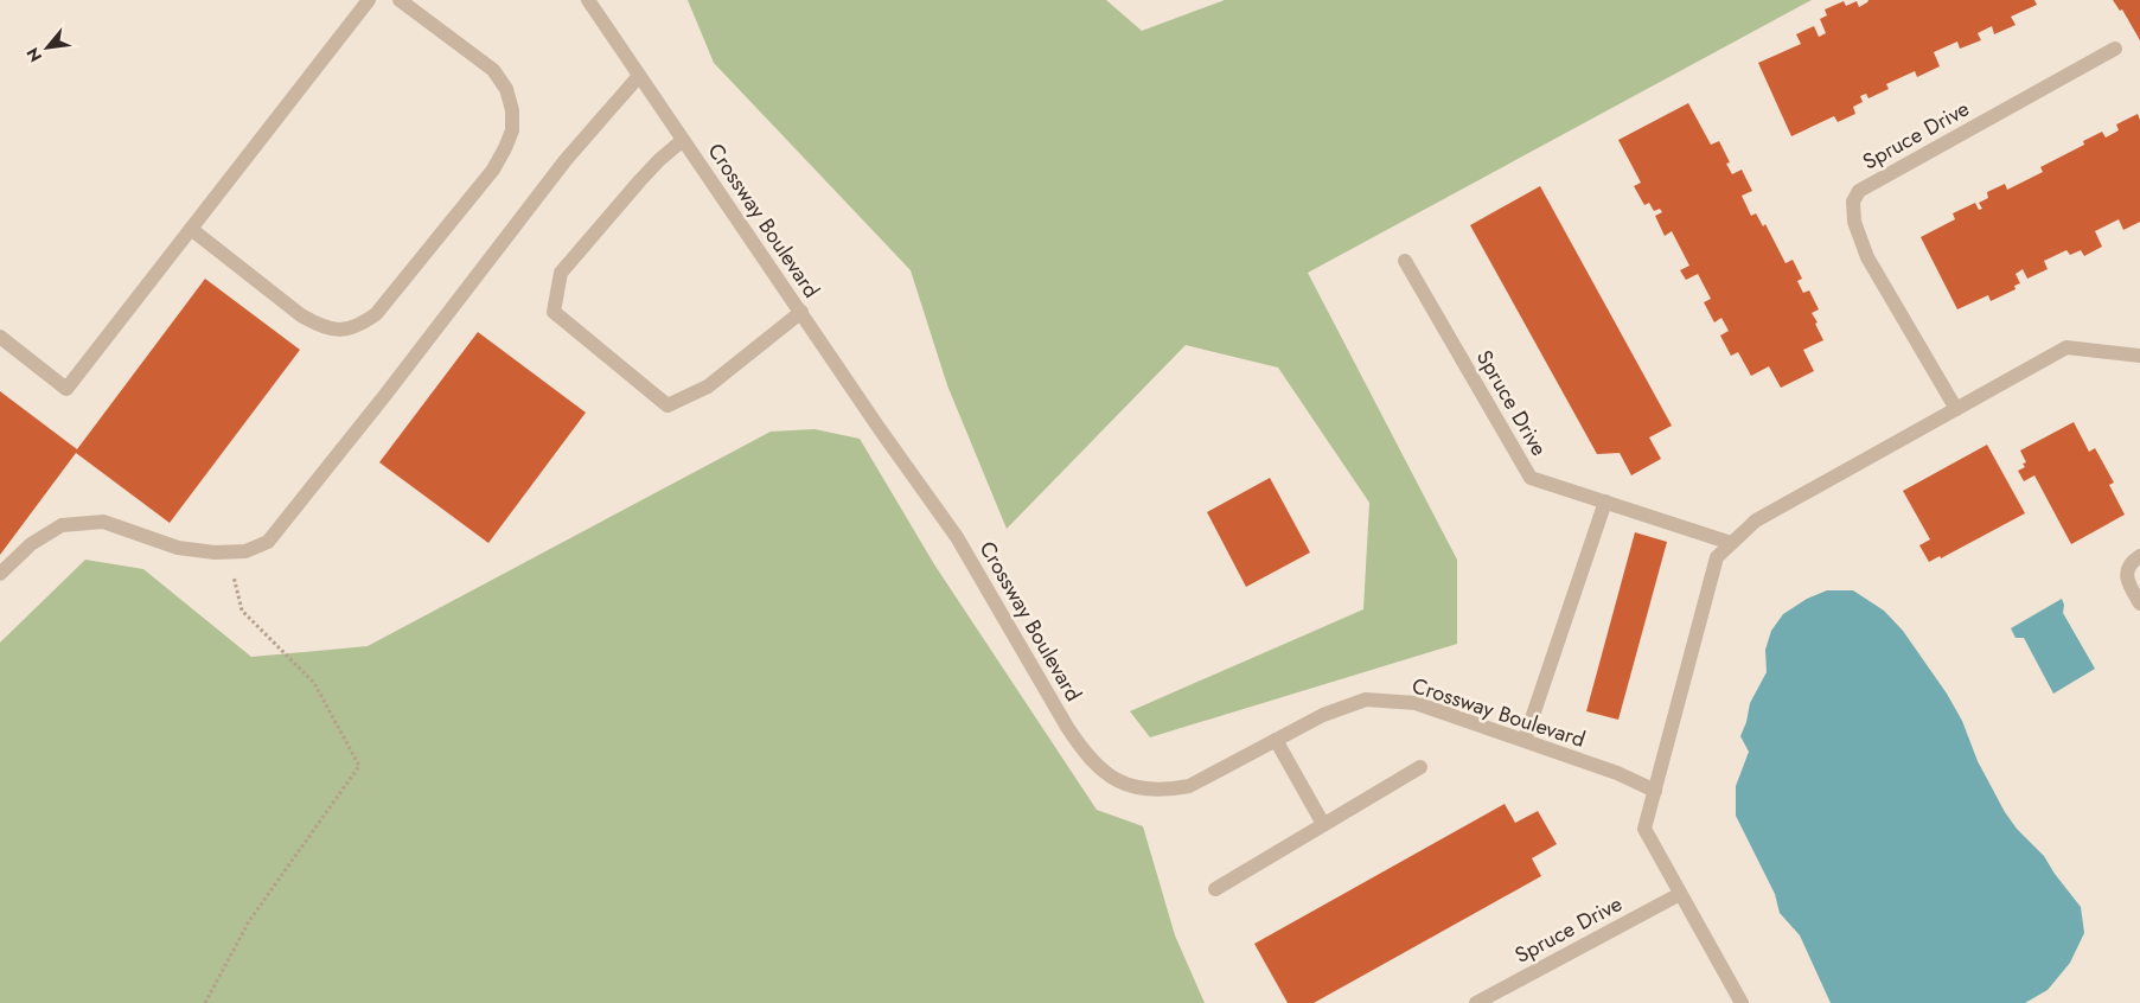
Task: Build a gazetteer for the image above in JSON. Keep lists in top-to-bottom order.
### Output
{
  "streets": {
    "street": ["Spruce Drive", "Crossway Boulevard"]
  },
  "north": "bottom left"
}
